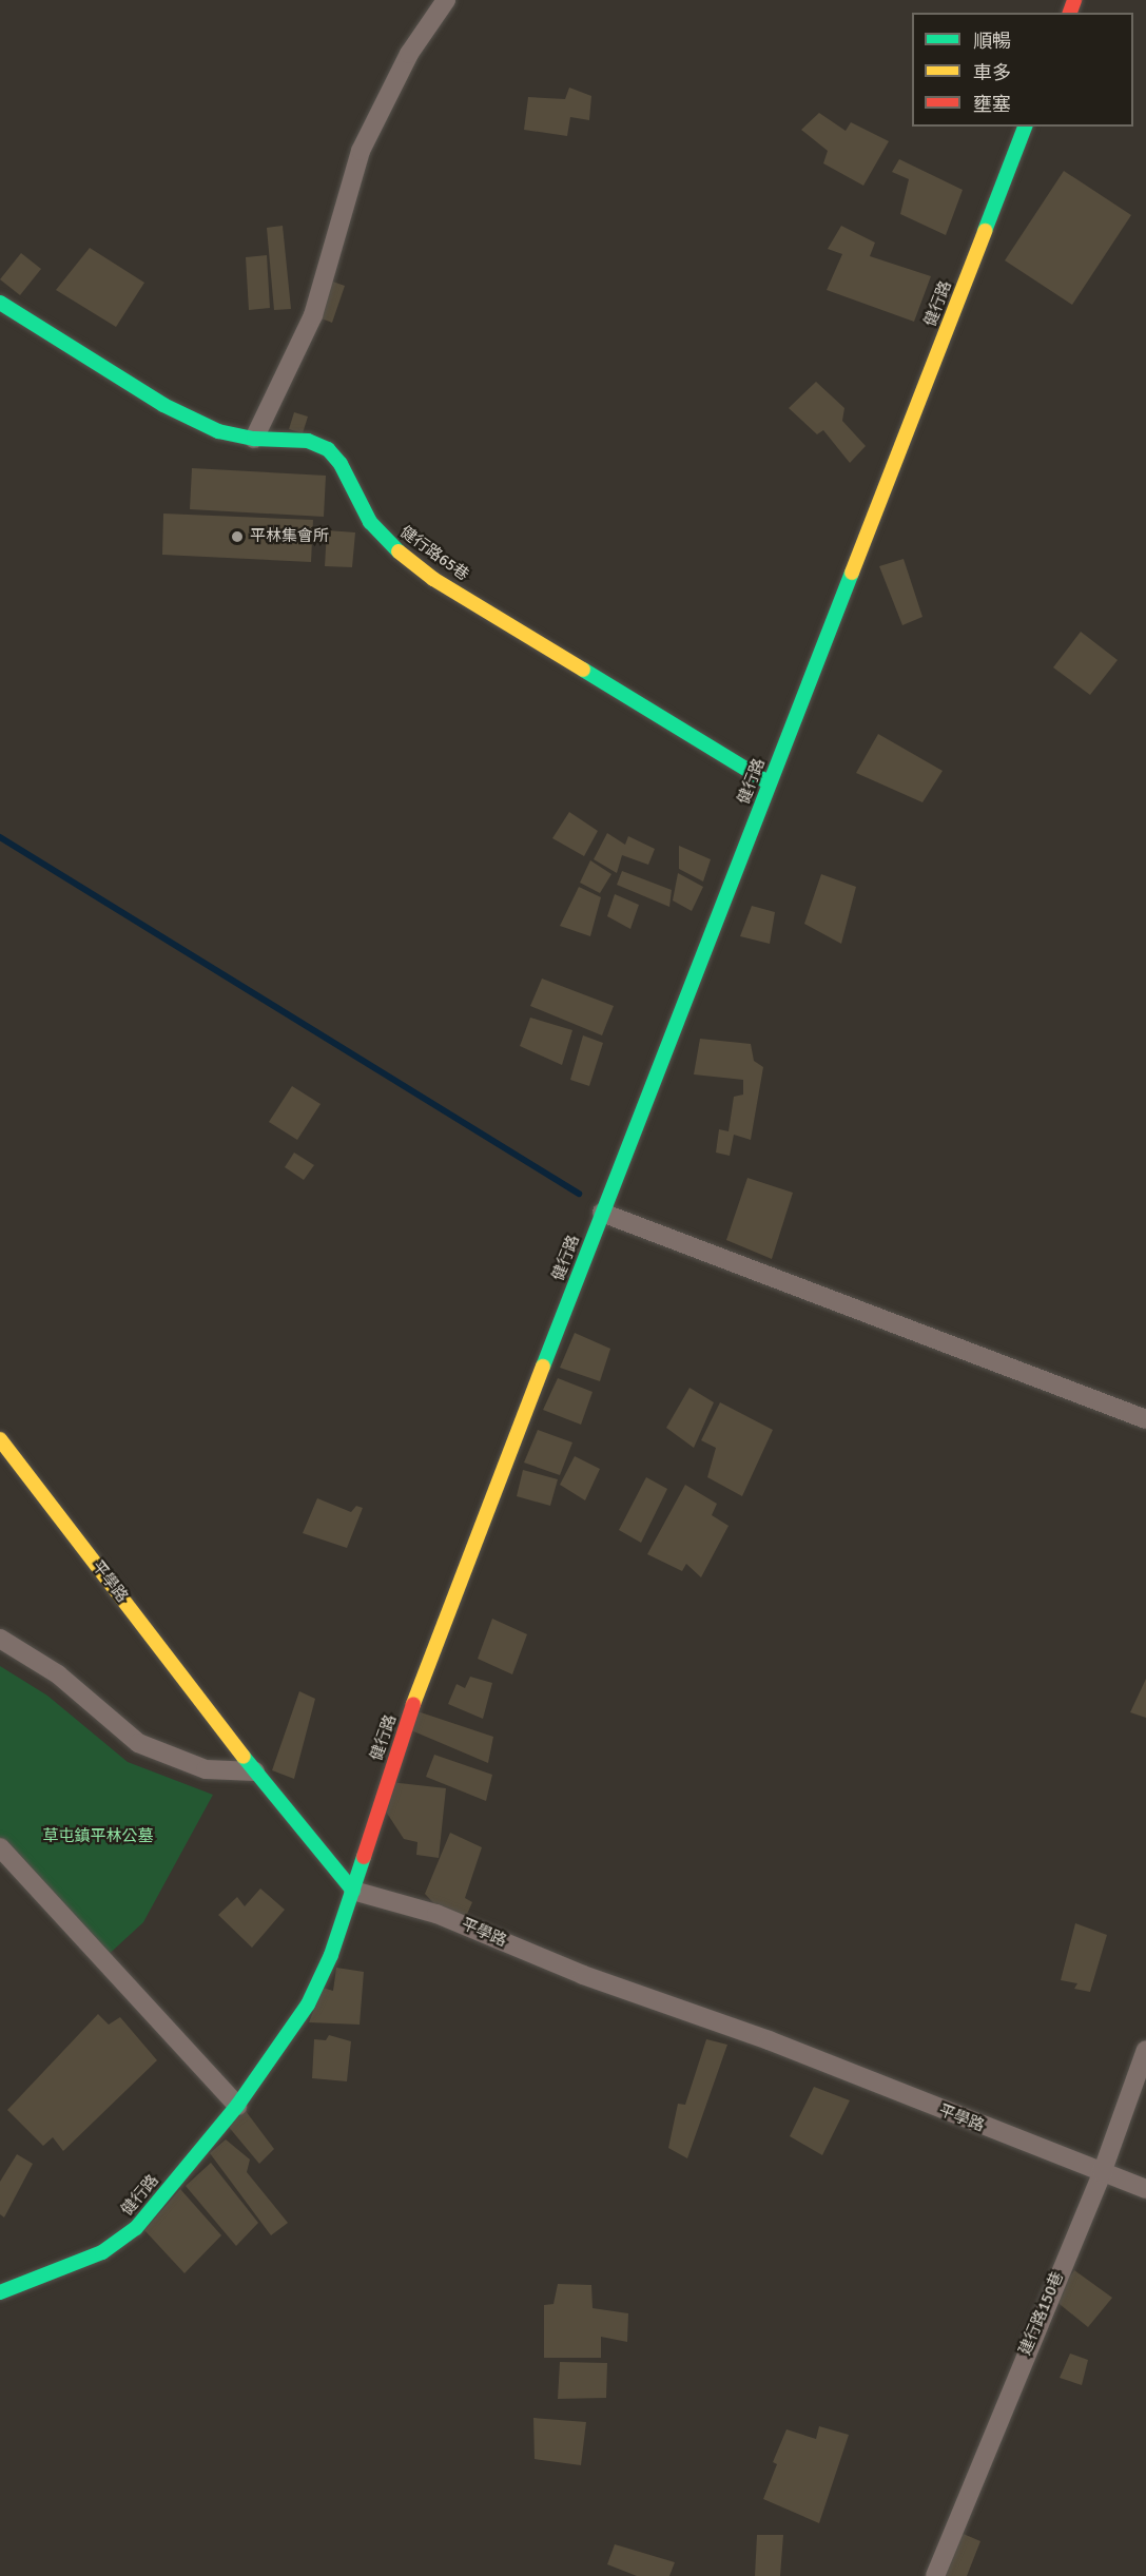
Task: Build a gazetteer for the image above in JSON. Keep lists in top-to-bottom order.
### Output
{
  "streets": {
    "street": [
      "健行路",
      "健行路65巷",
      "平學路",
      "建行路150巷"
    ]
  },
  "crossings": [
    ["健行路", "健行路65巷"],
    ["健行路", "平學路"],
    ["平學路", "建行路150巷"]
  ],
  "parks": ["草屯鎮平林公墓"],
  "places": ["平林集會所"],
  "legend": ["順暢", "車多", "壅塞"]
}
